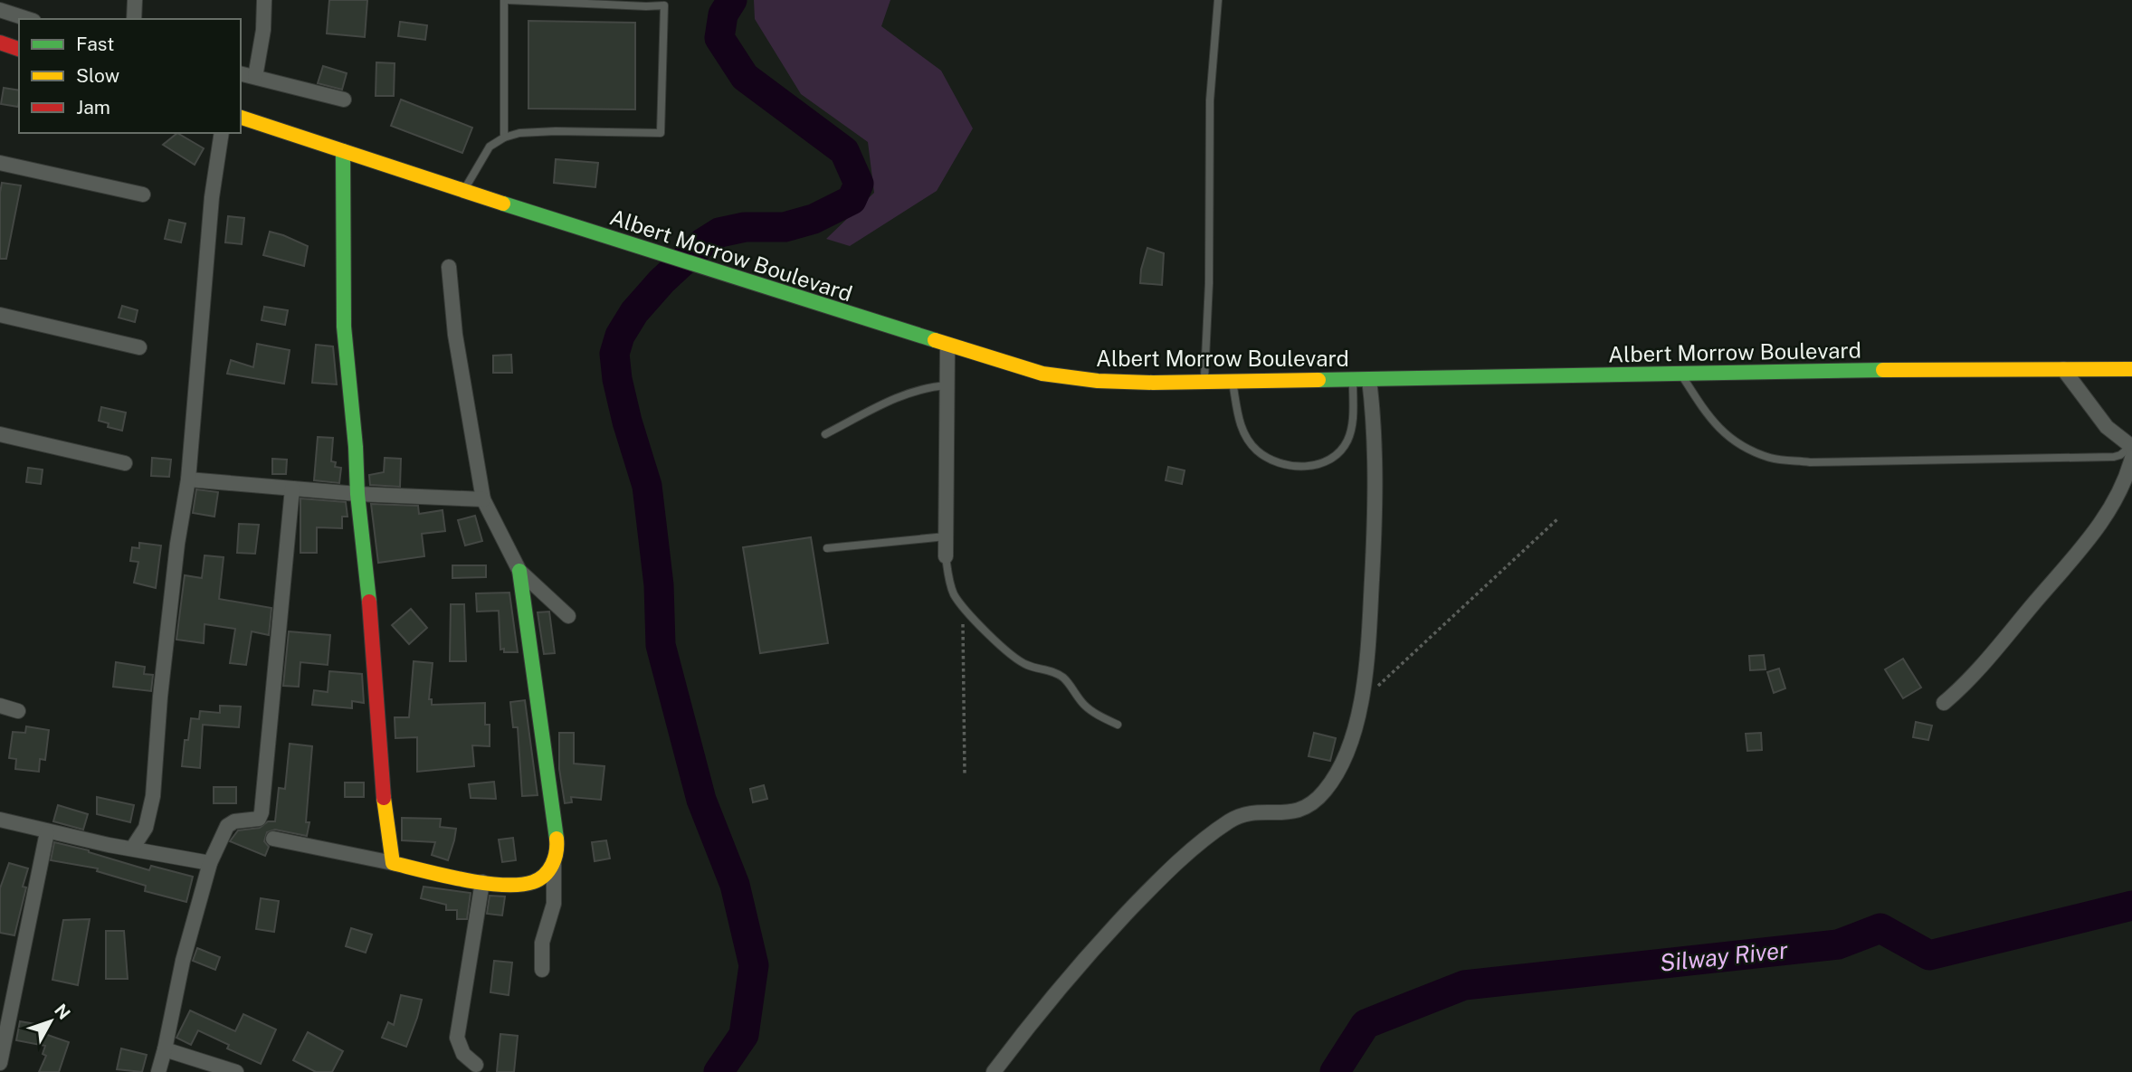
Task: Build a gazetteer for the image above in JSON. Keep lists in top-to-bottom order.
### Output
{
  "streets": {
    "main road": ["Albert Morrow Boulevard"]
  },
  "water": ["Silway River"],
  "legend": ["Fast", "Slow", "Jam"],
  "north": "top right"
}
